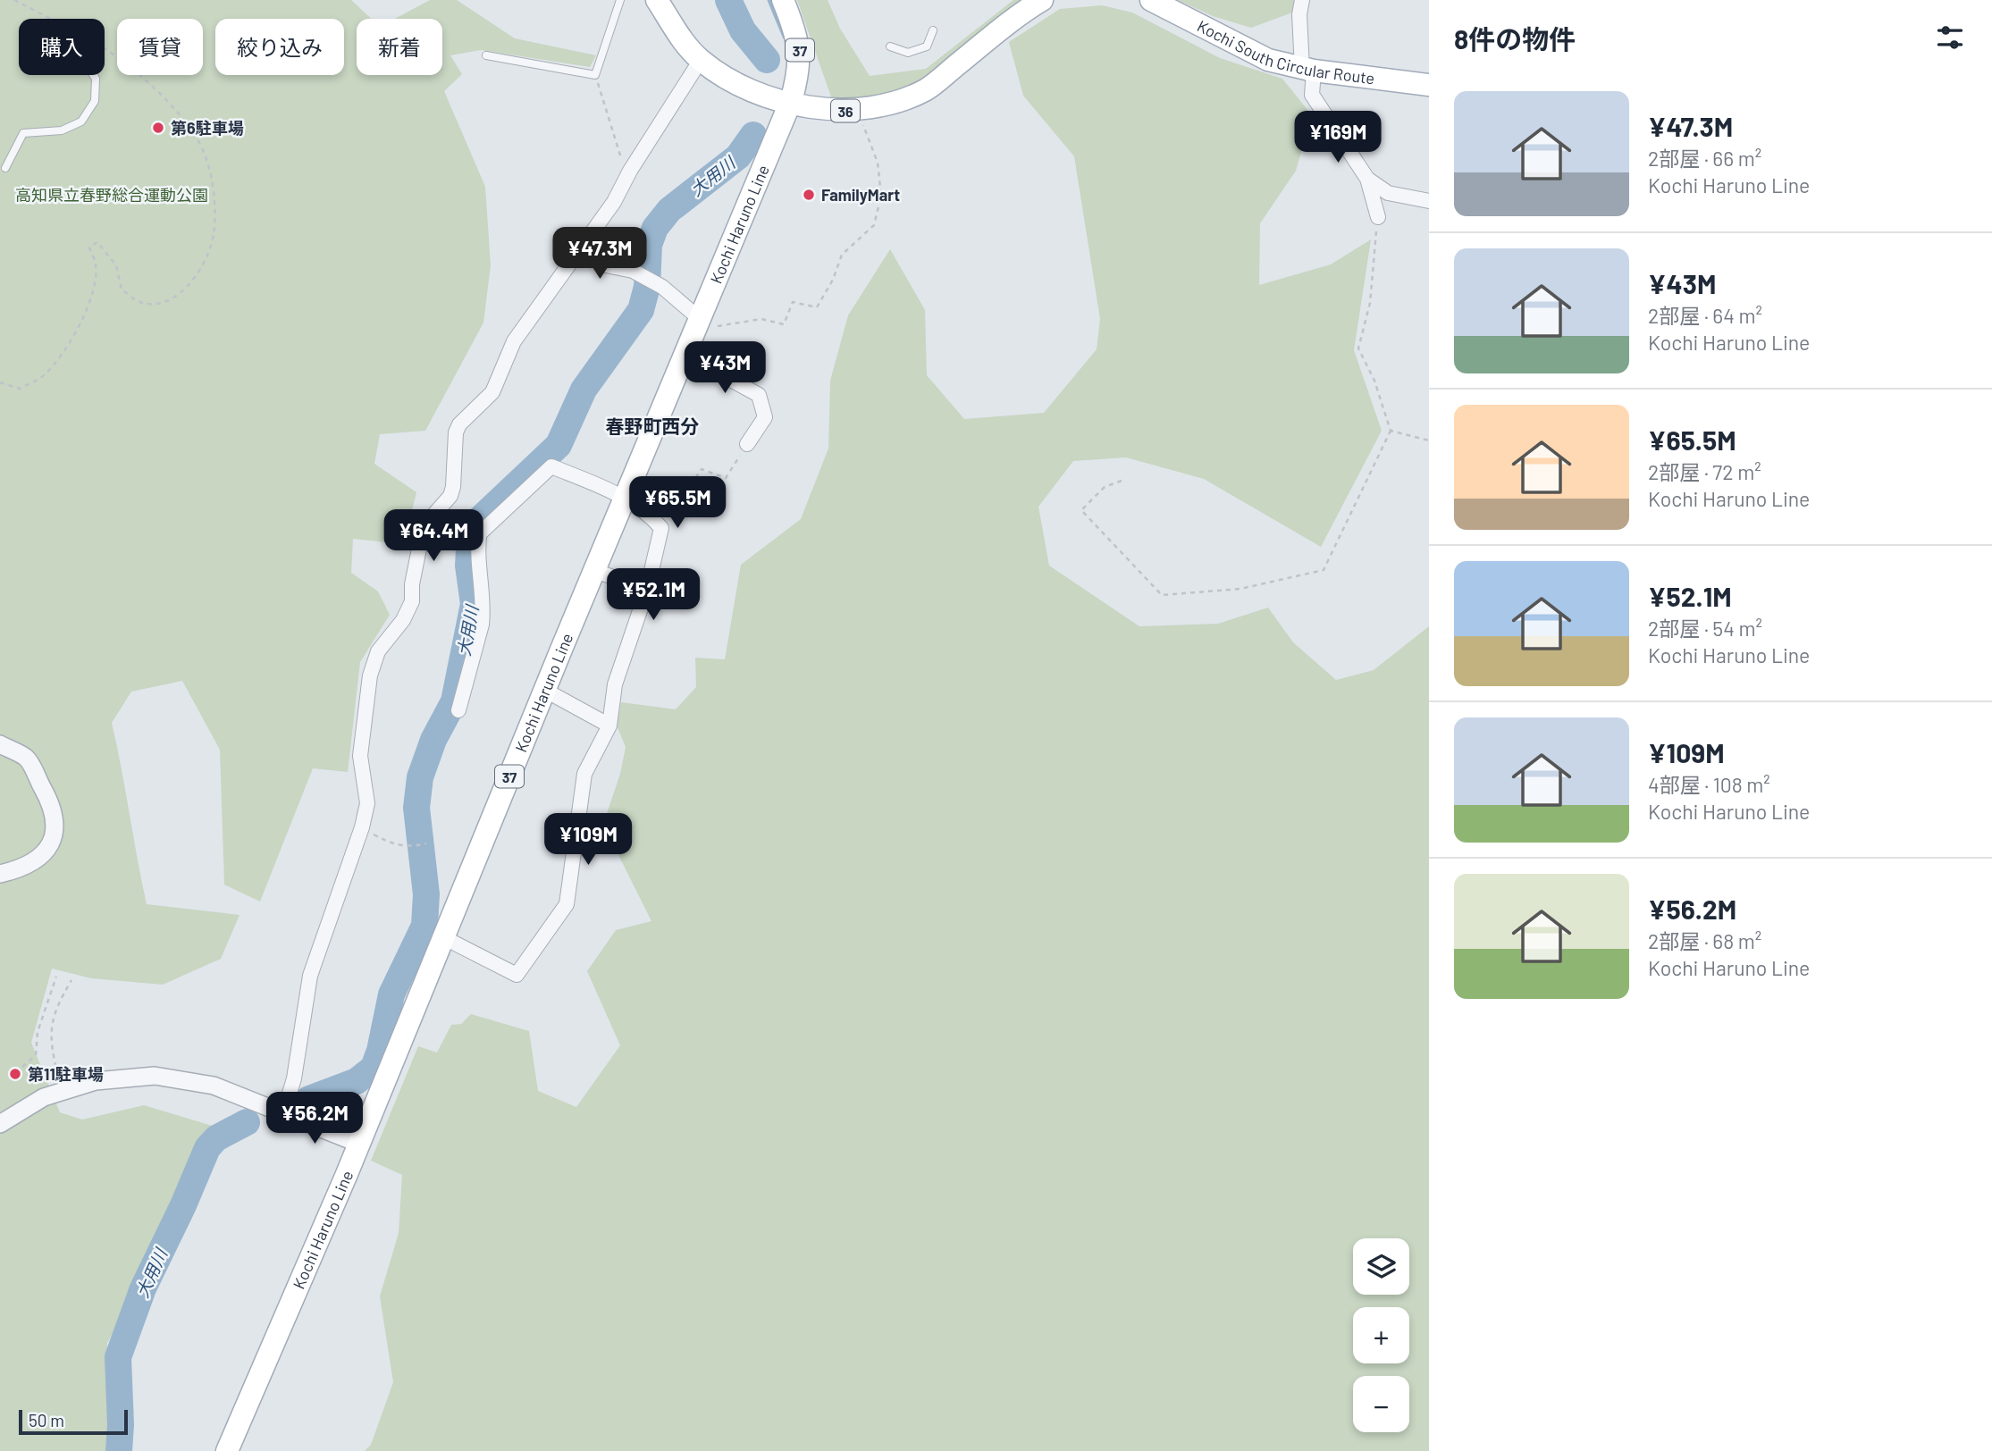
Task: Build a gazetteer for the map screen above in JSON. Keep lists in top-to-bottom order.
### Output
{
  "streets": {
    "main road": [
      "37",
      "Kochi South Circular Route",
      "36",
      "Kochi Haruno Line"
    ]
  },
  "crossings": [
    ["36", "Kochi Haruno Line"]
  ],
  "districts": ["春野町西分"],
  "water": ["大用川"],
  "parks": ["高知県立春野総合運動公園"],
  "places": ["第6駐車場", "FamilyMart", "第11駐車場"],
  "scale_bar": "50 m",
  "page": {
    "heading": "8件の物件",
    "chip": [
      "購入",
      "賃貸",
      "絞り込み",
      "新着"
    ],
    "list": [
      {
        "name": "¥47.3M",
        "note": "2部屋 · 66 m² · Kochi Haruno Line"
      },
      {
        "name": "¥43M",
        "note": "2部屋 · 64 m² · Kochi Haruno Line"
      },
      {
        "name": "¥65.5M",
        "note": "2部屋 · 72 m² · Kochi Haruno Line"
      },
      {
        "name": "¥52.1M",
        "note": "2部屋 · 54 m² · Kochi Haruno Line"
      },
      {
        "name": "¥109M",
        "note": "4部屋 · 108 m² · Kochi Haruno Line"
      },
      {
        "name": "¥56.2M",
        "note": "2部屋 · 68 m² · Kochi Haruno Line"
      }
    ],
    "price": [
      "¥169M",
      "¥47.3M",
      "¥43M",
      "¥65.5M",
      "¥64.4M",
      "¥52.1M",
      "¥109M",
      "¥56.2M"
    ],
    "map_buttons": ["+", "−"],
    "scale": "50 m"
  }
}
